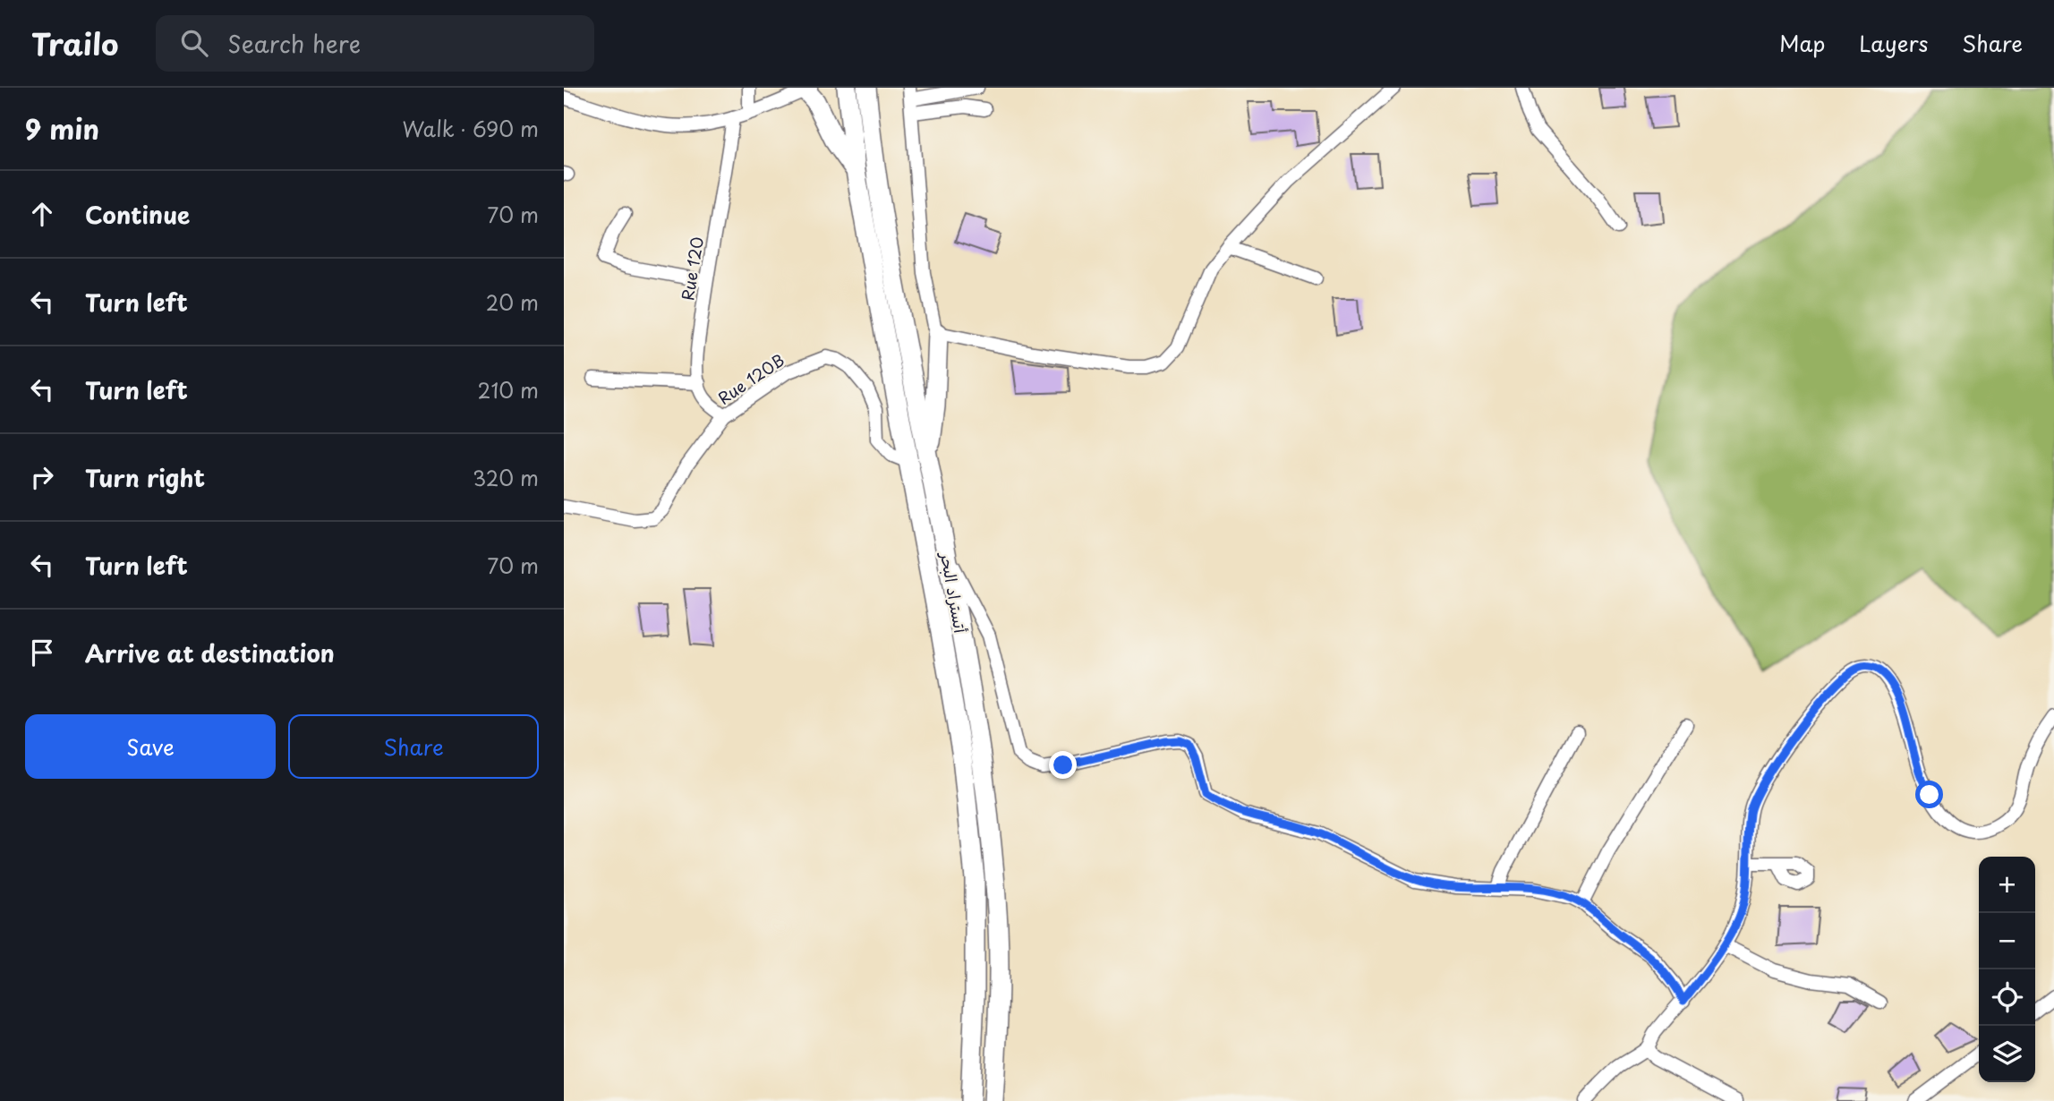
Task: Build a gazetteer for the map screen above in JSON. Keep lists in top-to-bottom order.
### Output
{
  "streets": {
    "highway": ["أتستراد البحر"],
    "street": ["Rue 120", "Rue 120B"]
  },
  "crossings": [
    ["Rue 120B", "أتستراد البحر"]
  ],
  "page": {
    "header": "Trailo",
    "search": "Search here",
    "nav": ["Map", "Layers", "Share"],
    "heading": ["9 min", "Walk · 690 m"],
    "list": [
      ["Continue", "70 m"],
      ["Turn left", "20 m"],
      ["Turn left", "210 m"],
      ["Turn right", "320 m"],
      ["Turn left", "70 m"],
      "Arrive at destination"
    ],
    "buttons": ["Save", "Share"],
    "map_buttons": ["+", "−"]
  }
}
